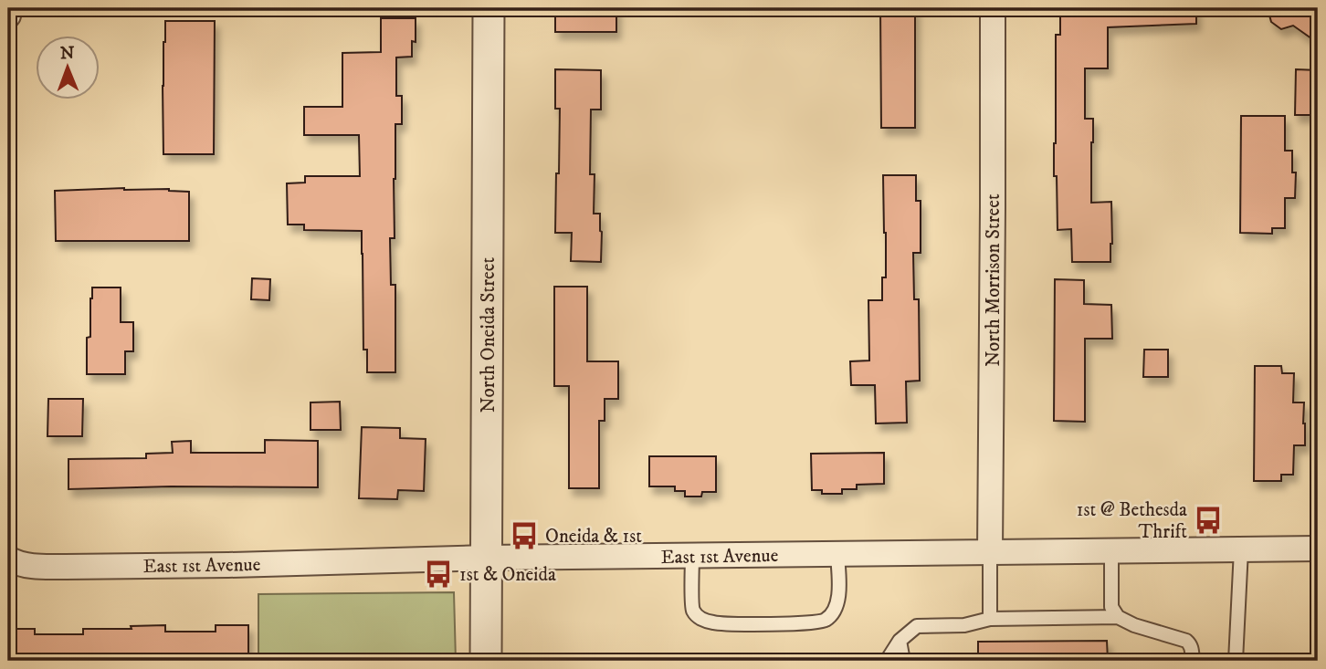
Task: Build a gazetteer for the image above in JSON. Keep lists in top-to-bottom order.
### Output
{
  "streets": {
    "street": ["North Morrison Street", "North Oneida Street", "East 1st Avenue"]
  },
  "crossings": [
    ["North Morrison Street", "East 1st Avenue"],
    ["North Oneida Street", "East 1st Avenue"]
  ],
  "places": {
    "bus stop": ["1st @ Bethesda Thrift", "Oneida & 1st", "1st & Oneida"]
  },
  "north": "top"
}
